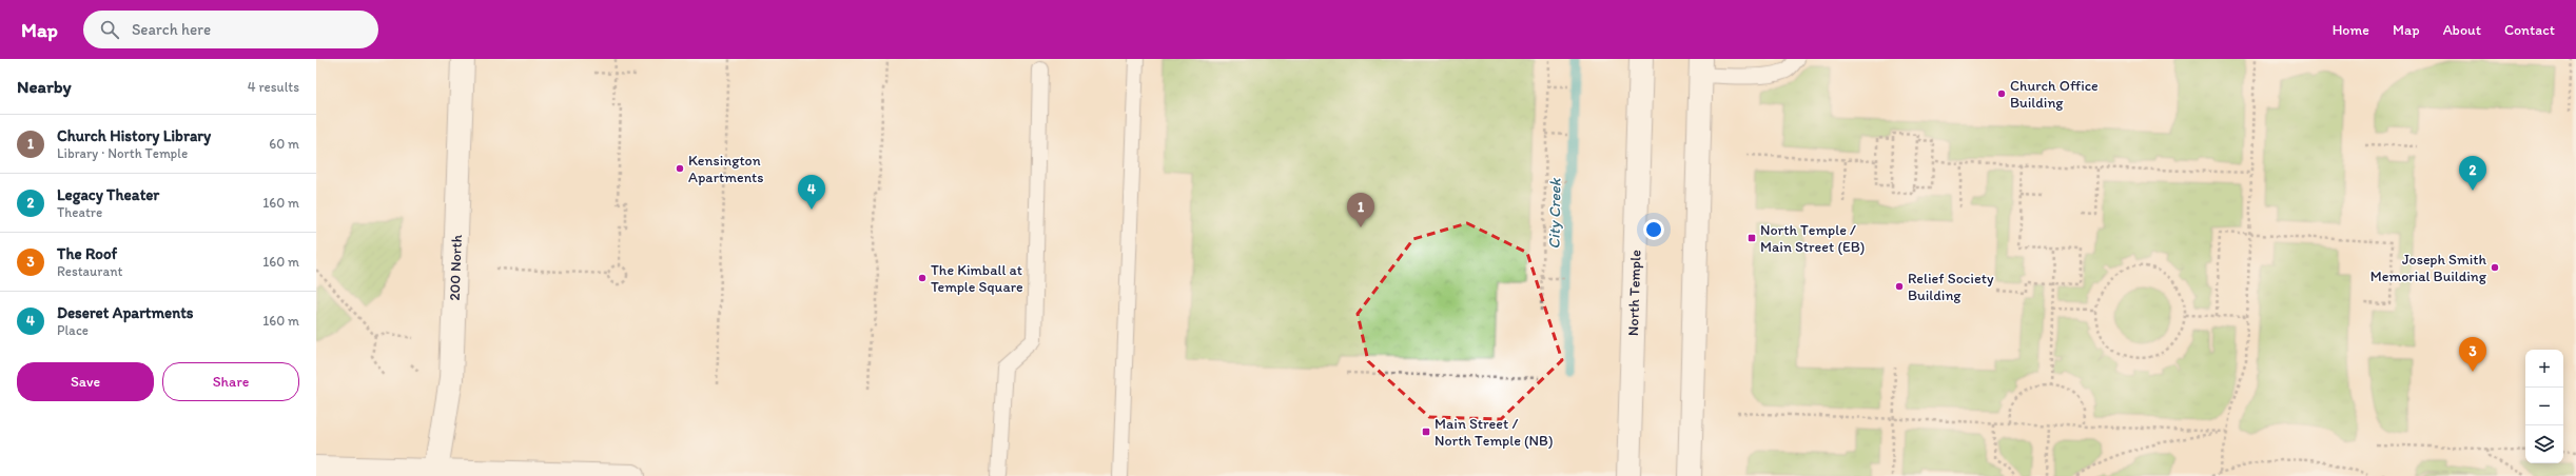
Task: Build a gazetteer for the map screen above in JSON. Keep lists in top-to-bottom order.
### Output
{
  "streets": {
    "main road": ["200 North", "North Temple"]
  },
  "water": ["City Creek"],
  "places": {
    "other": [
      "Church Office Building",
      "Kensington Apartments",
      "Joseph Smith Memorial Building",
      "The Kimball at Temple Square",
      "Relief Society Building"
    ],
    "transit": ["North Temple / Main Street (EB)", "Main Street / North Temple (NB)"]
  },
  "page": {
    "header": "Map",
    "search": "Search here",
    "nav": [
      "Home",
      "Map",
      "About",
      "Contact"
    ],
    "heading": ["Nearby", "4 results"],
    "list": [
      {
        "mark": "1",
        "name": "Church History Library",
        "note": "Library · North Temple",
        "value": "60 m"
      },
      {
        "mark": "2",
        "name": "Legacy Theater",
        "note": "Theatre",
        "value": "160 m"
      },
      {
        "mark": "3",
        "name": "The Roof",
        "note": "Restaurant",
        "value": "160 m"
      },
      {
        "mark": "4",
        "name": "Deseret Apartments",
        "note": "Place",
        "value": "160 m"
      }
    ],
    "pins": [
      "2",
      "4",
      "1",
      "3"
    ],
    "buttons": ["Save", "Share"],
    "map_buttons": ["+", "−"]
  }
}
